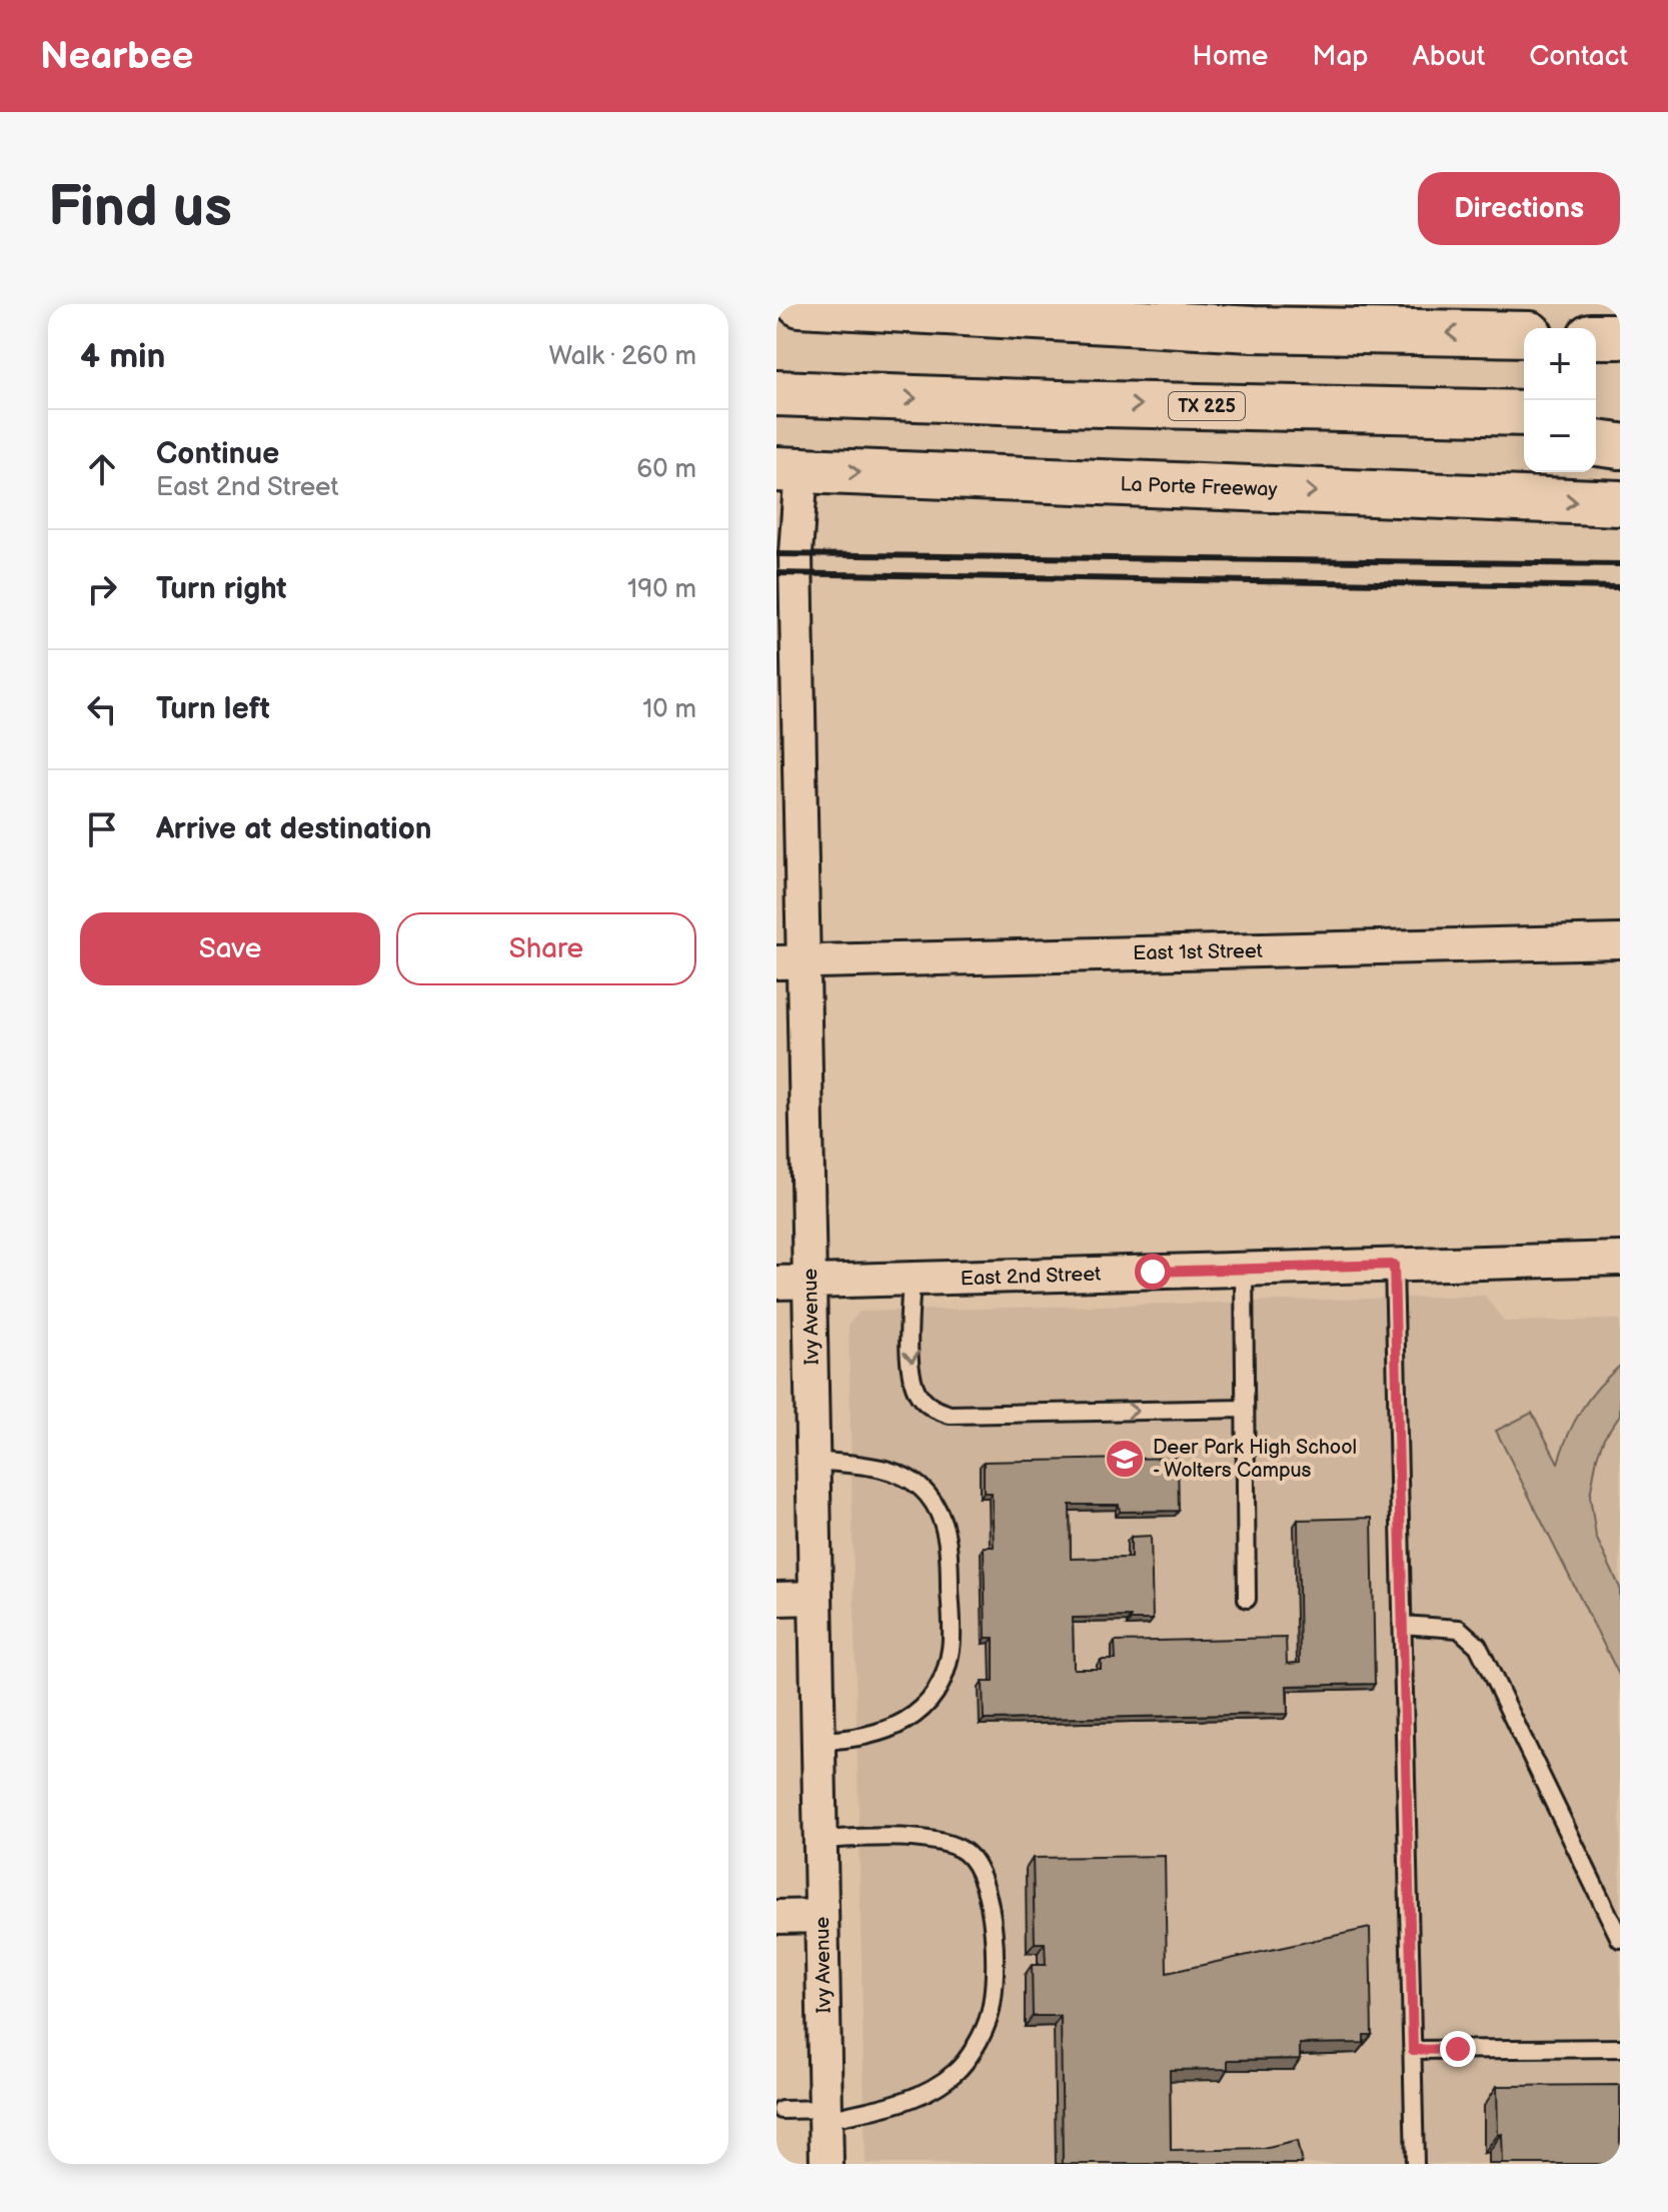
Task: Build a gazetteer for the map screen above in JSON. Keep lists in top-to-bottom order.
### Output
{
  "streets": {
    "main road": ["TX 225", "La Porte Freeway"],
    "street": ["East 1st Street", "East 2nd Street", "Ivy Avenue"]
  },
  "crossings": [
    ["La Porte Freeway", "Ivy Avenue"],
    ["East 1st Street", "Ivy Avenue"],
    ["East 2nd Street", "Ivy Avenue"]
  ],
  "places": {
    "school or university": ["Deer Park High School - Wolters Campus"]
  },
  "page": {
    "header": "Nearbee",
    "nav": [
      "Home",
      "Map",
      "About",
      "Contact"
    ],
    "buttons": [
      "Directions",
      ["Save", "Share"]
    ],
    "title": "Find us",
    "heading": ["4 min", "Walk · 260 m"],
    "map_buttons": ["+", "−"],
    "list": [
      ["Continue", "East 2nd Street", "60 m"],
      ["Turn right", "190 m"],
      ["Turn left", "10 m"],
      "Arrive at destination"
    ]
  }
}
